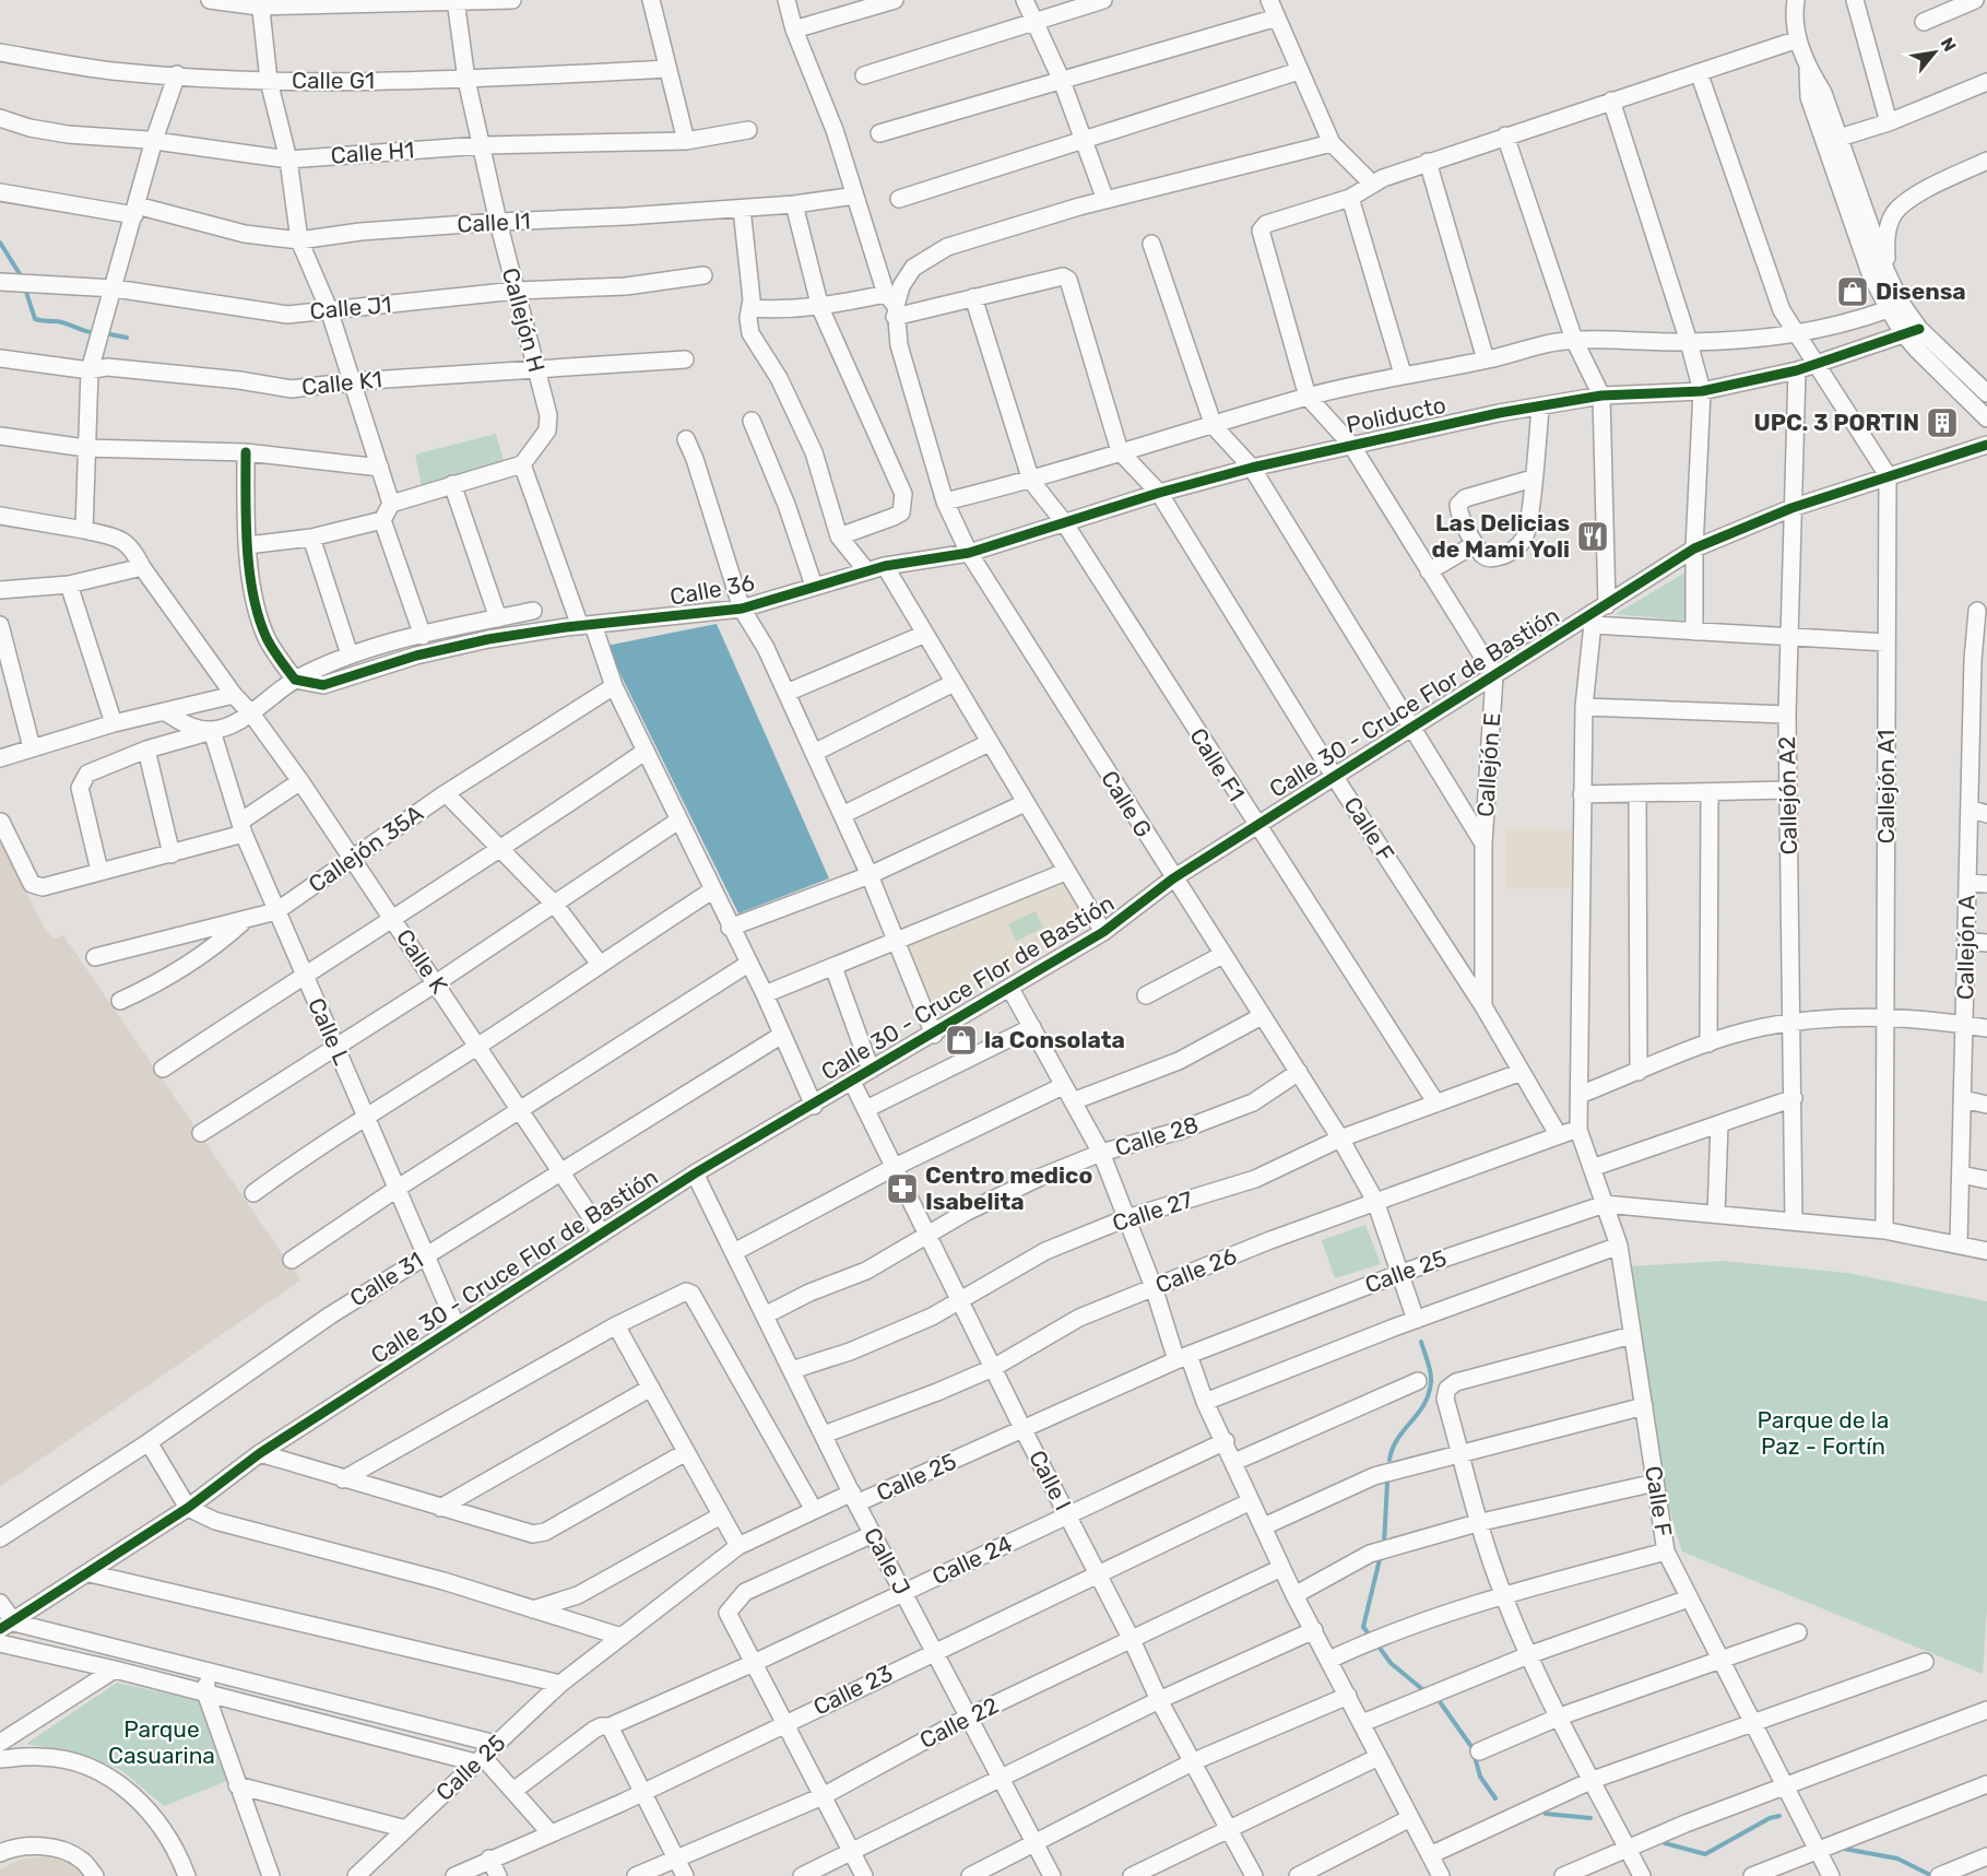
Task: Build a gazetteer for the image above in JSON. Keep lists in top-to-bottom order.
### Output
{
  "streets": {
    "street": [
      "Calle G1",
      "Calle H1",
      "Calle I1",
      "Calle J1",
      "Callejón H",
      "Calle K1",
      "Poliducto",
      "Calle 36",
      "Calle 30 - Cruce Flor de Bastión",
      "Calle F1",
      "Callejón E",
      "Callejón A1",
      "Callejón A2",
      "Calle G",
      "Calle F",
      "Callejón 35A",
      "Callejón A",
      "Calle K",
      "Calle L",
      "Calle 28",
      "Calle 27",
      "Calle 26",
      "Calle 25",
      "Calle 31",
      "Calle I",
      "Calle 24",
      "Calle J",
      "Calle 23",
      "Calle 22"
    ]
  },
  "crossings": [
    ["Calle G1", "Callejón H"],
    ["Calle H1", "Callejón H"],
    ["Calle I1", "Callejón H"],
    ["Calle I1", "Calle G"],
    ["Calle J1", "Callejón H"],
    ["Callejón H", "Calle K1"],
    ["Poliducto", "Calle 36"],
    ["Poliducto", "Calle F1"],
    ["Poliducto", "Callejón A2"],
    ["Poliducto", "Calle G"],
    ["Poliducto", "Calle F"],
    ["Calle 30 - Cruce Flor de Bastión", "Calle F1"],
    ["Calle 30 - Cruce Flor de Bastión", "Callejón E"],
    ["Calle 30 - Cruce Flor de Bastión", "Callejón A1"],
    ["Calle 30 - Cruce Flor de Bastión", "Callejón A2"],
    ["Calle 30 - Cruce Flor de Bastión", "Calle G"],
    ["Calle 30 - Cruce Flor de Bastión", "Calle F"],
    ["Calle 30 - Cruce Flor de Bastión", "Calle K"],
    ["Calle 30 - Cruce Flor de Bastión", "Calle L"],
    ["Calle 30 - Cruce Flor de Bastión", "Calle I"],
    ["Calle 30 - Cruce Flor de Bastión", "Calle J"],
    ["Calle F1", "Calle 27"],
    ["Callejón E", "Calle F"],
    ["Callejón A1", "Calle 25"],
    ["Callejón A2", "Calle 25"],
    ["Calle G", "Calle 28"],
    ["Calle G", "Calle 27"],
    ["Calle G", "Calle 26"],
    ["Calle G", "Calle 25"],
    ["Calle F", "Calle 27"],
    ["Calle F", "Calle 26"],
    ["Calle F", "Calle 25"],
    ["Callejón 35A", "Calle K"],
    ["Callejón 35A", "Calle L"],
    ["Callejón A", "Calle 25"],
    ["Calle K", "Calle 31"],
    ["Calle L", "Calle 31"],
    ["Calle 28", "Calle I"],
    ["Calle 28", "Calle J"],
    ["Calle 27", "Calle I"],
    ["Calle 27", "Calle J"],
    ["Calle 26", "Calle I"],
    ["Calle 26", "Calle J"],
    ["Calle 25", "Calle I"],
    ["Calle 25", "Calle 24"],
    ["Calle 25", "Calle J"],
    ["Calle I", "Calle 24"],
    ["Calle I", "Calle 23"],
    ["Calle I", "Calle 22"],
    ["Calle 24", "Calle J"],
    ["Calle J", "Calle 23"],
    ["Calle J", "Calle 22"]
  ],
  "parks": ["Parque de la Paz - Fortín", "Parque Casuarina"],
  "places": {
    "shop": ["Disensa", "la Consolata"],
    "building": ["UPC. 3 PORTIN"],
    "restaurant": ["Las Delicias de Mami Yoli"],
    "pharmacy": ["Centro medico Isabelita"]
  },
  "north": "top right"
}
